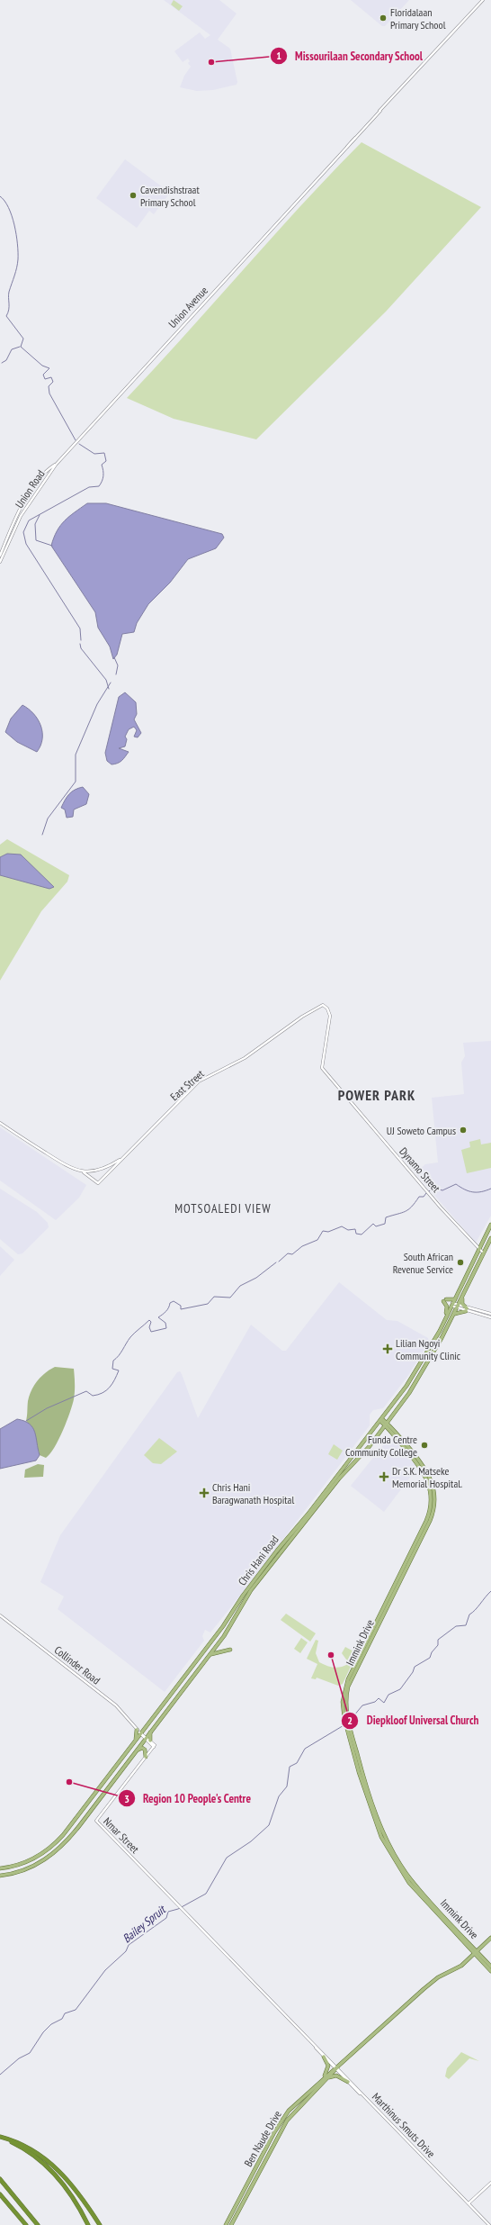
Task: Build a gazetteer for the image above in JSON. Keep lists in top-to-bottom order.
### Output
{
  "streets": {
    "main road": ["Chris Hani Road", "Immink Drive", "Ben Naude Drive"],
    "street": [
      "Union Avenue",
      "Union Road",
      "East Street",
      "Dynamo Street",
      "Collinder Road",
      "Nmar Street",
      "Marthinus Smuts Drive"
    ]
  },
  "crossings": [
    ["Union Avenue", "Union Road"],
    ["East Street", "Dynamo Street"],
    ["Dynamo Street", "Chris Hani Road"],
    ["Chris Hani Road", "Immink Drive"],
    ["Chris Hani Road", "Collinder Road"],
    ["Immink Drive", "Ben Naude Drive"],
    ["Collinder Road", "Nmar Street"],
    ["Nmar Street", "Marthinus Smuts Drive"],
    ["Marthinus Smuts Drive", "Ben Naude Drive"]
  ],
  "districts": ["POWER PARK", "MOTSOALEDI VIEW"],
  "water": ["Bailey Spruit"],
  "places": {
    "other": [
      "Floridalaan Primary School",
      "Missourilaan Secondary School",
      "Cavendishstraat Primary School",
      "UJ Soweto Campus",
      "South African Revenue Service",
      "Funda Centre Community College",
      "Diepkloof Universal Church",
      "Region 10 People's Centre"
    ],
    "health": ["Lilian Ngoyi Community Clinic", "Dr S.K. Matseke Memorial Hospital.", "Chris Hani Baragwanath Hospital"]
  }
}
